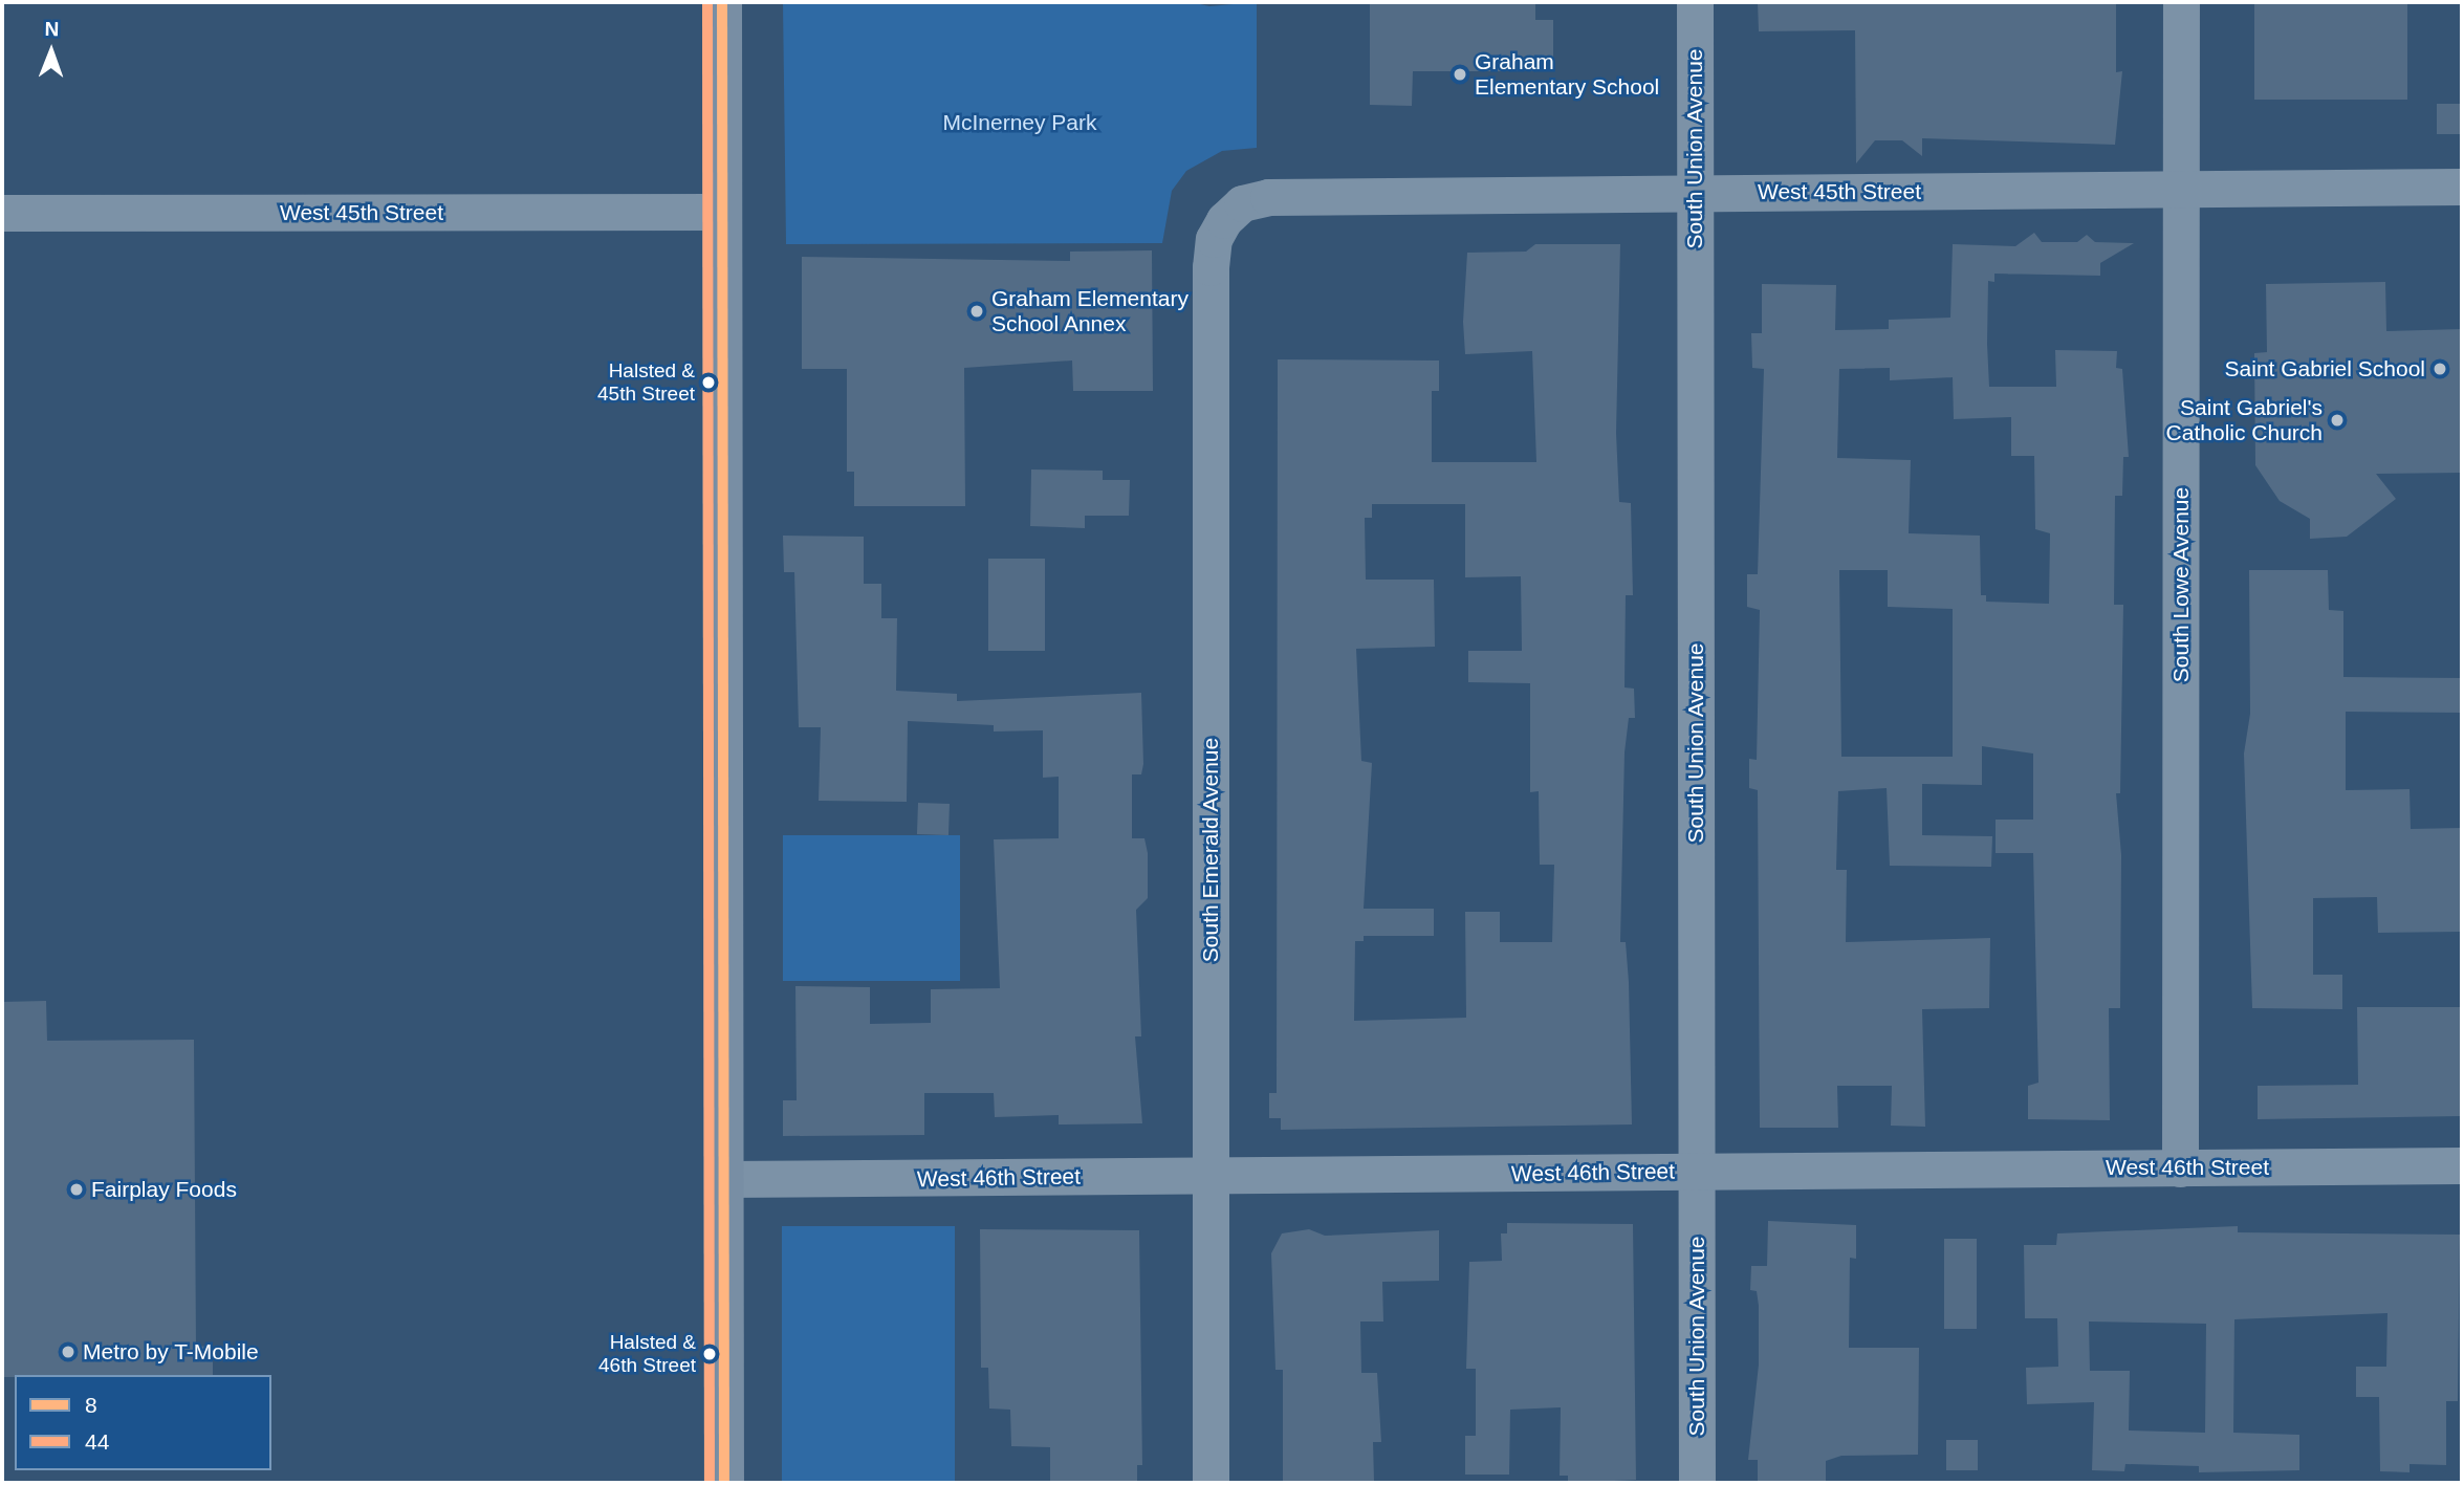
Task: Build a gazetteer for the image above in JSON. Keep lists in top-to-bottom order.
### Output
{
  "streets": {
    "street": [
      "South Union Avenue",
      "West 45th Street",
      "South Lowe Avenue",
      "South Emerald Avenue",
      "West 46th Street"
    ]
  },
  "crossings": [
    ["South Union Avenue", "West 45th Street"],
    ["South Union Avenue", "West 46th Street"],
    ["West 45th Street", "South Lowe Avenue"],
    ["West 45th Street", "South Emerald Avenue"],
    ["South Lowe Avenue", "West 46th Street"],
    ["South Emerald Avenue", "West 46th Street"]
  ],
  "parks": ["McInerney Park"],
  "places": [
    "Graham Elementary School",
    "Graham Elementary School Annex",
    "Saint Gabriel School",
    "Halsted & 45th Street",
    "Saint Gabriel's Catholic Church",
    "Fairplay Foods",
    "Metro by T-Mobile",
    "Halsted & 46th Street"
  ],
  "lines": ["transit line 8", "transit line 44"],
  "legend": ["8", "44"],
  "north": "top"
}
